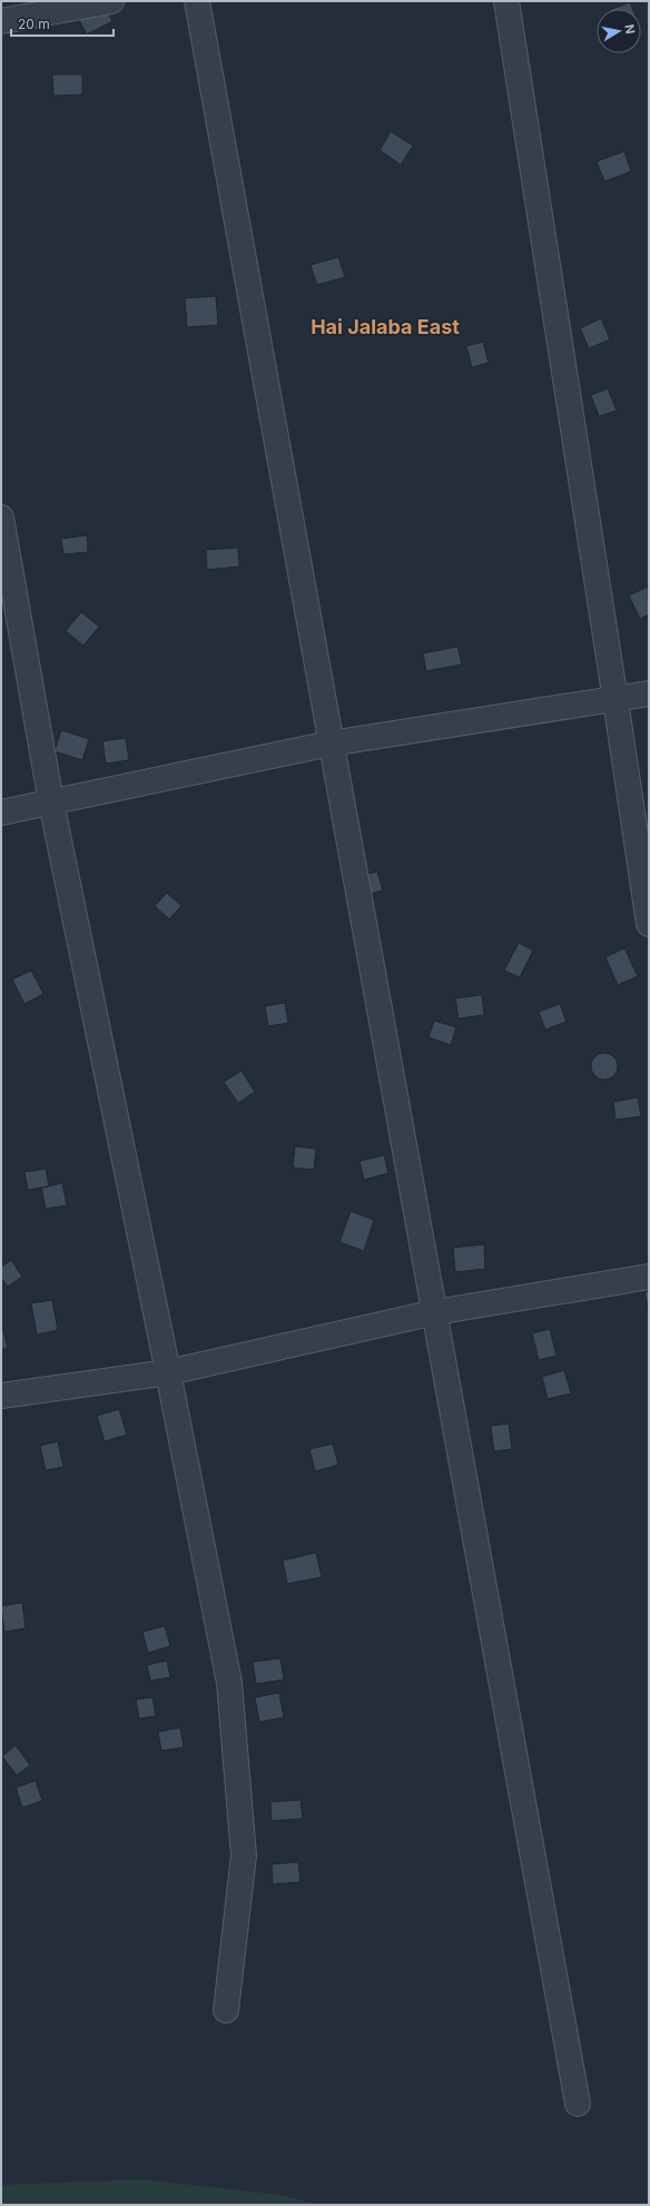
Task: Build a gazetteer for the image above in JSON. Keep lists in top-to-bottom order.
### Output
{
  "districts": ["Hai Jalaba East"],
  "scale_bar": "20 m",
  "north": "right"
}
